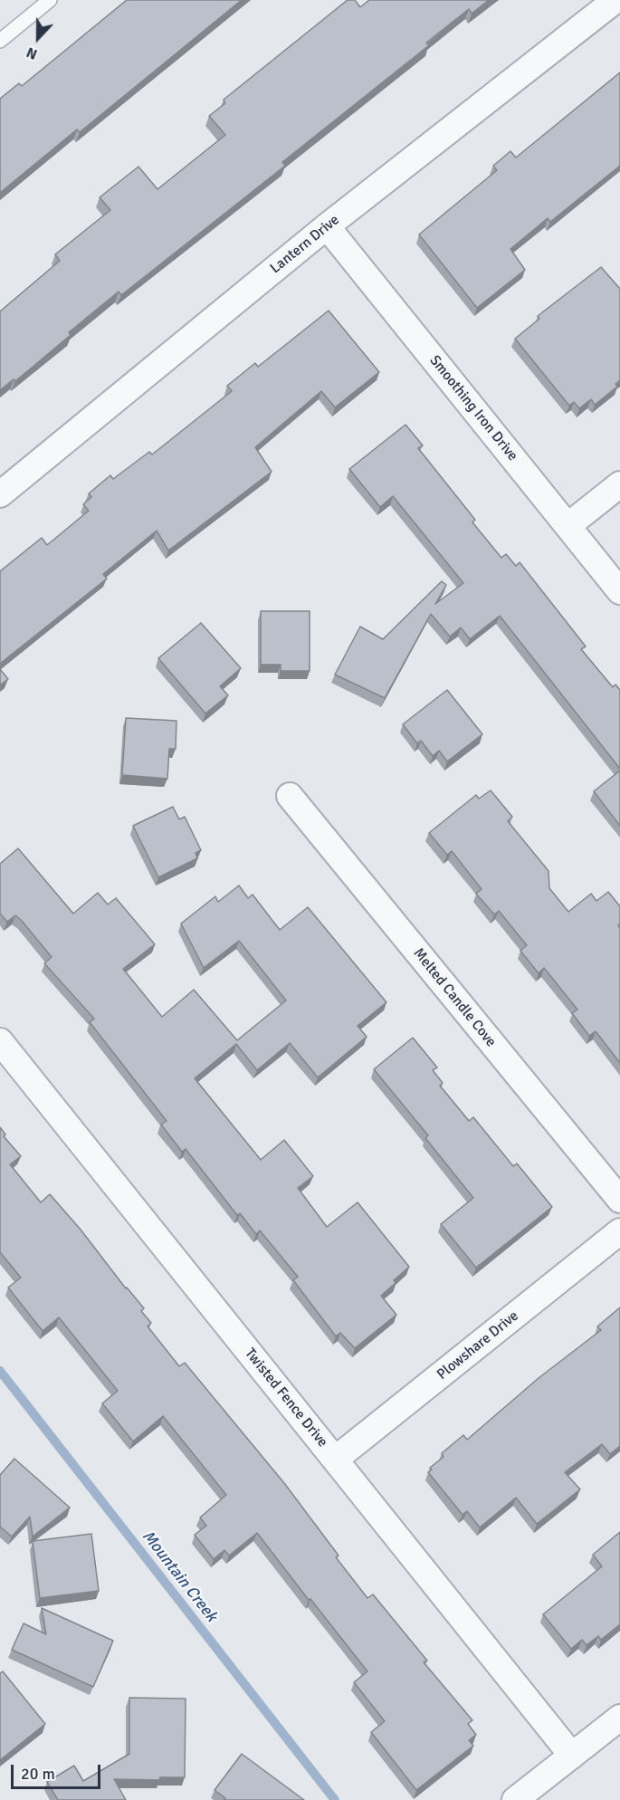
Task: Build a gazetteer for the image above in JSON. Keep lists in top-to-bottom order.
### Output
{
  "streets": {
    "street": [
      "Lantern Drive",
      "Smoothing Iron Drive",
      "Melted Candle Cove",
      "Plowshare Drive",
      "Twisted Fence Drive"
    ]
  },
  "crossings": [
    ["Lantern Drive", "Smoothing Iron Drive"],
    ["Plowshare Drive", "Twisted Fence Drive"]
  ],
  "water": ["Mountain Creek"],
  "scale_bar": "20 m",
  "north": "bottom"
}
